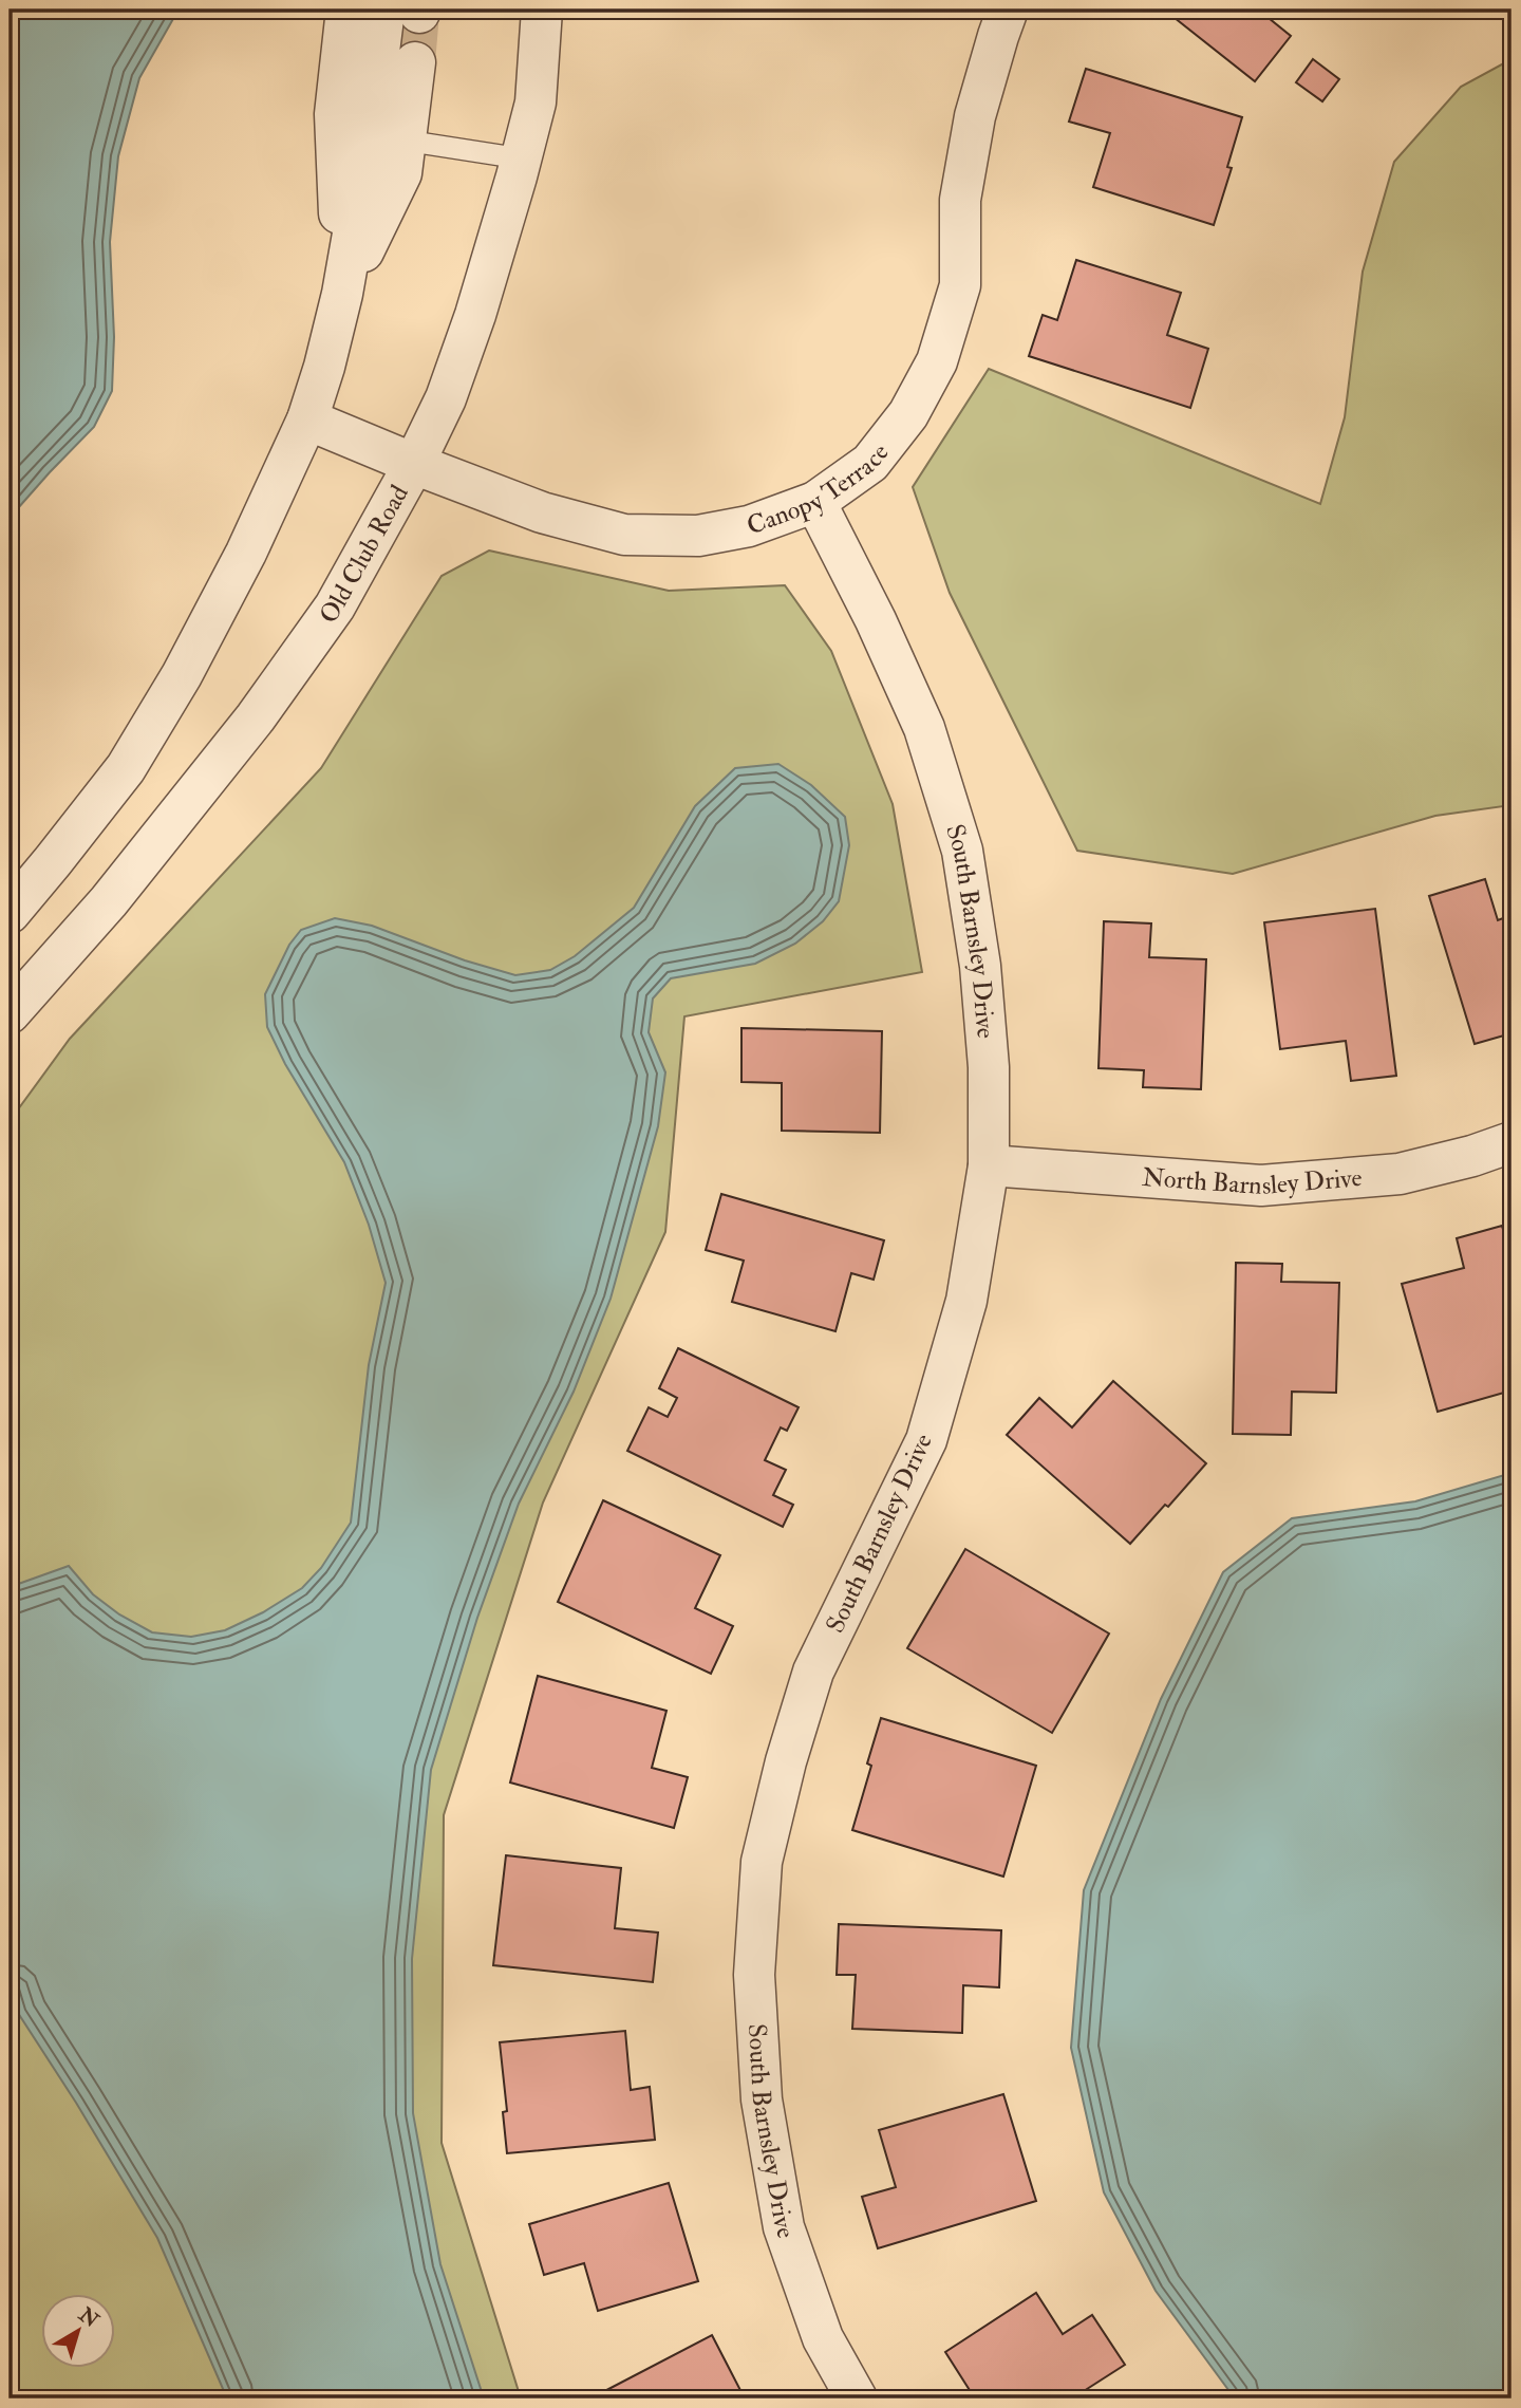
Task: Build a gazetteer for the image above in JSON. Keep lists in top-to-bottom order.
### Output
{
  "streets": {
    "street": [
      "Canopy Terrace",
      "Old Club Road",
      "South Barnsley Drive",
      "North Barnsley Drive"
    ]
  },
  "crossings": [
    ["Canopy Terrace", "Old Club Road"],
    ["Canopy Terrace", "South Barnsley Drive"],
    ["South Barnsley Drive", "North Barnsley Drive"]
  ],
  "north": "top right"
}
